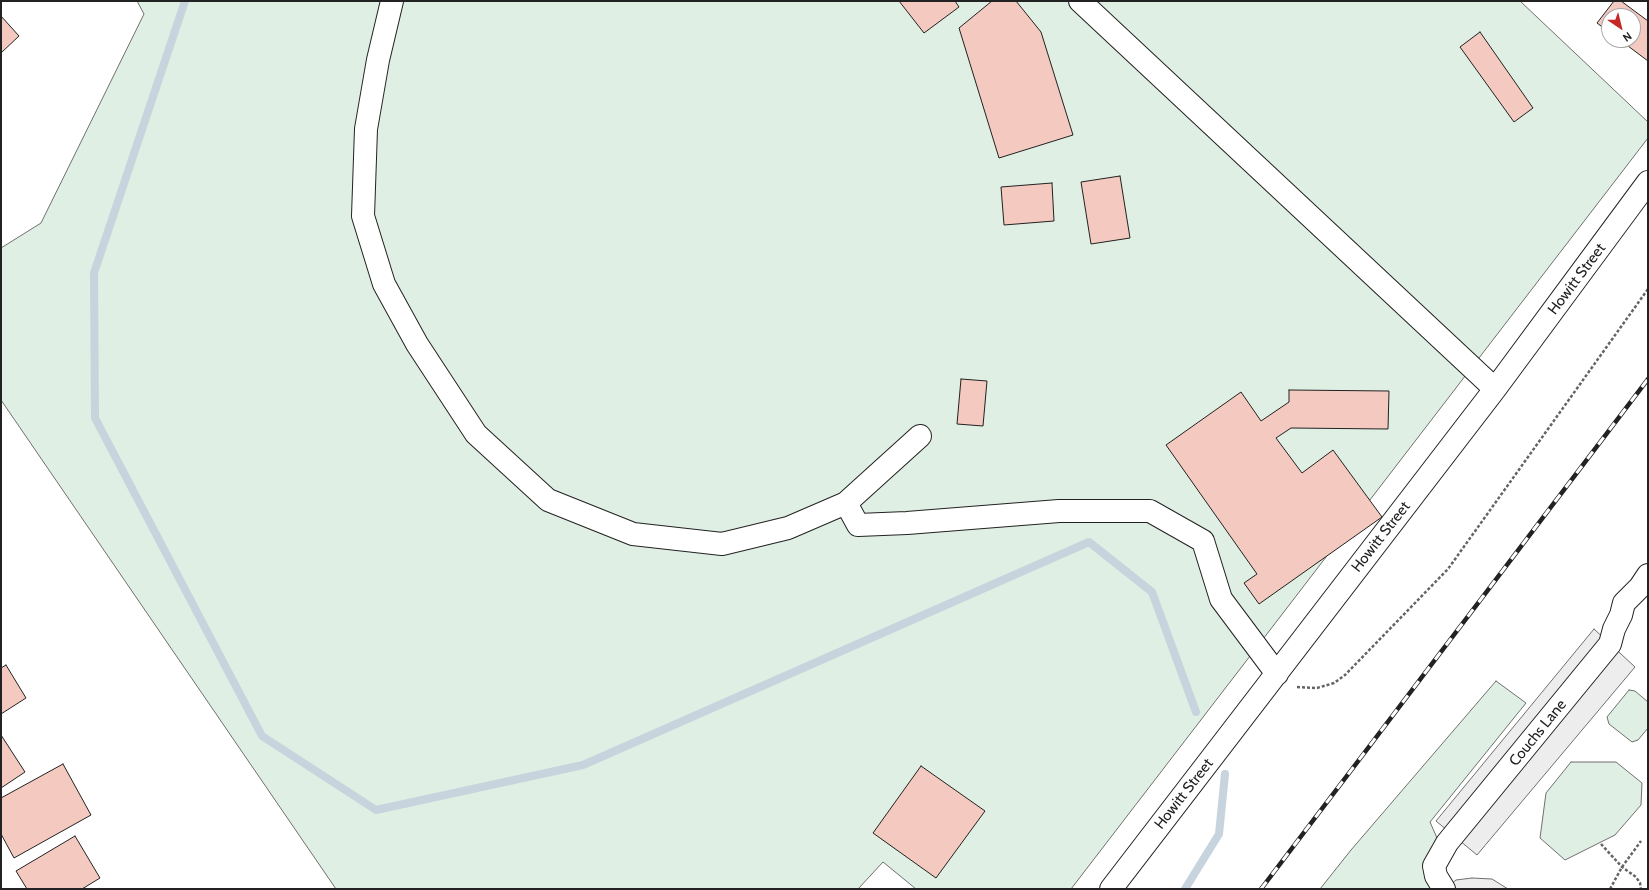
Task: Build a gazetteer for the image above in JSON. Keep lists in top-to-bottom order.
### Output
{
  "streets": {
    "street": ["Howitt Street", "Couchs Lane"]
  },
  "north": "bottom right"
}
